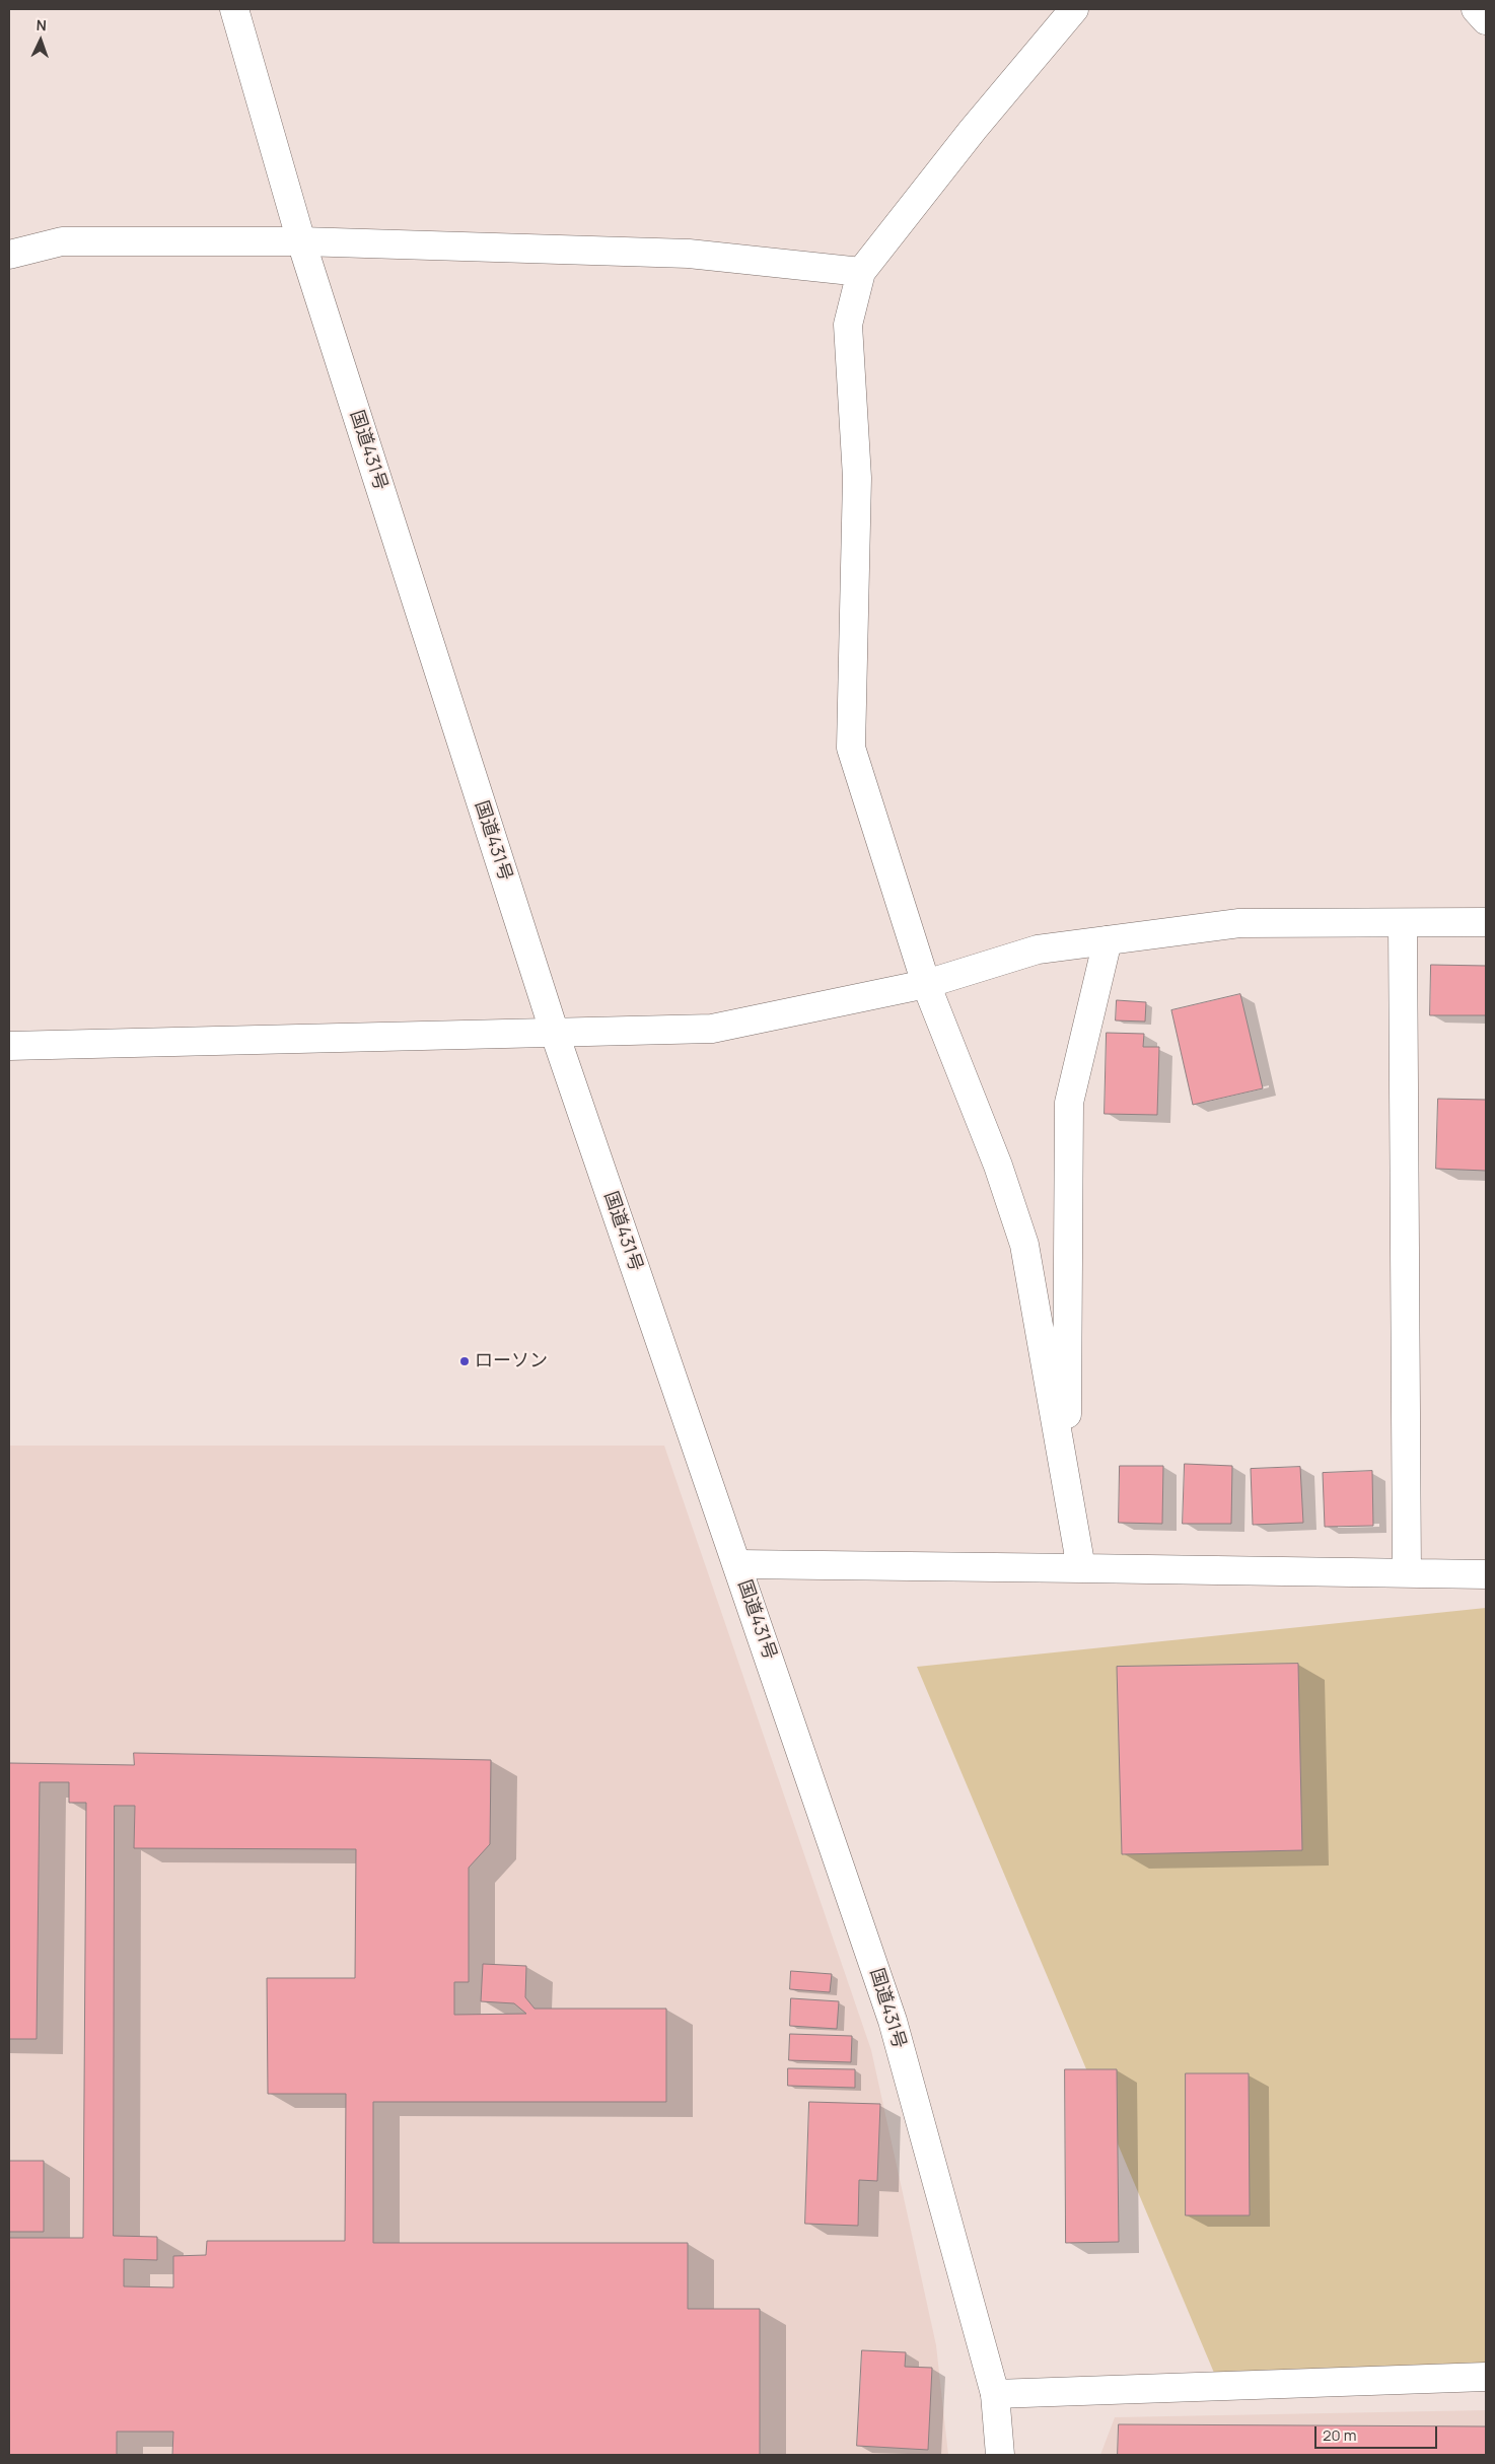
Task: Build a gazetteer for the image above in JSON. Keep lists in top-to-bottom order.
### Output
{
  "streets": {
    "main road": ["国道431号"]
  },
  "places": ["ローソン"],
  "scale_bar": "20 m",
  "north": "top"
}
